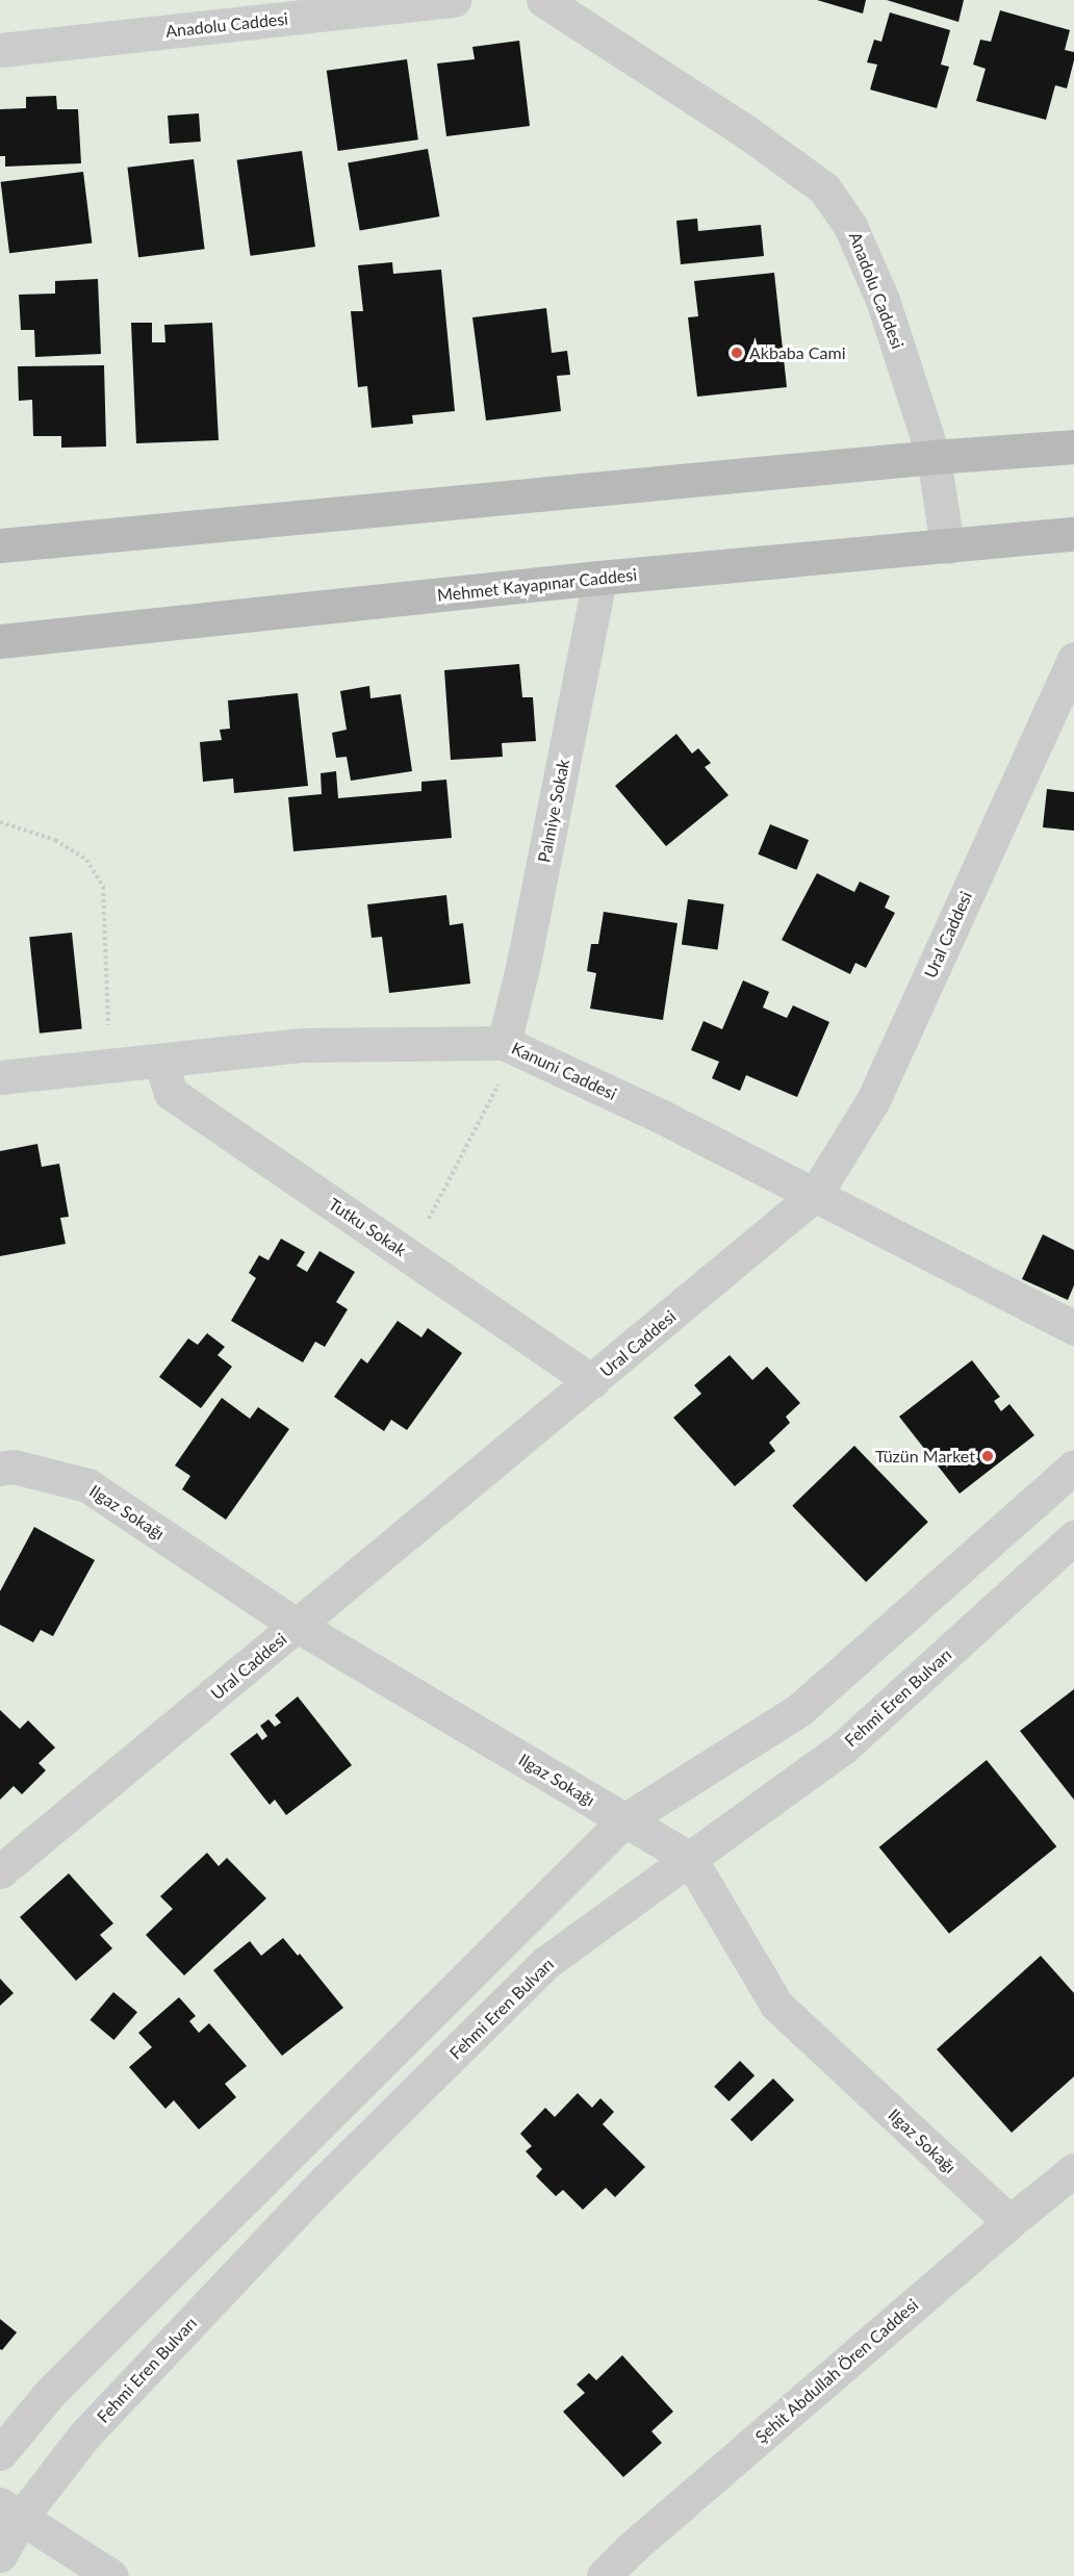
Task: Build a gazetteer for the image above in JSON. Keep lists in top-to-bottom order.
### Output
{
  "streets": {
    "main road": ["Mehmet Kayapınar Caddesi"],
    "street": [
      "Anadolu Caddesi",
      "Palmiye Sokak",
      "Ural Caddesi",
      "Kanuni Caddesi",
      "Tutku Sokak",
      "Ilgaz Sokağı",
      "Fehmi Eren Bulvarı",
      "Şehit Abdullah Ören Caddesi"
    ]
  },
  "crossings": [
    ["Anadolu Caddesi", "Mehmet Kayapınar Caddesi"],
    ["Mehmet Kayapınar Caddesi", "Palmiye Sokak"],
    ["Palmiye Sokak", "Kanuni Caddesi"],
    ["Ural Caddesi", "Kanuni Caddesi"],
    ["Ural Caddesi", "Tutku Sokak"],
    ["Ural Caddesi", "Ilgaz Sokağı"],
    ["Kanuni Caddesi", "Tutku Sokak"],
    ["Ilgaz Sokağı", "Fehmi Eren Bulvarı"],
    ["Ilgaz Sokağı", "Şehit Abdullah Ören Caddesi"]
  ],
  "places": ["Akbaba Cami", "Tüzün Market"]
}
